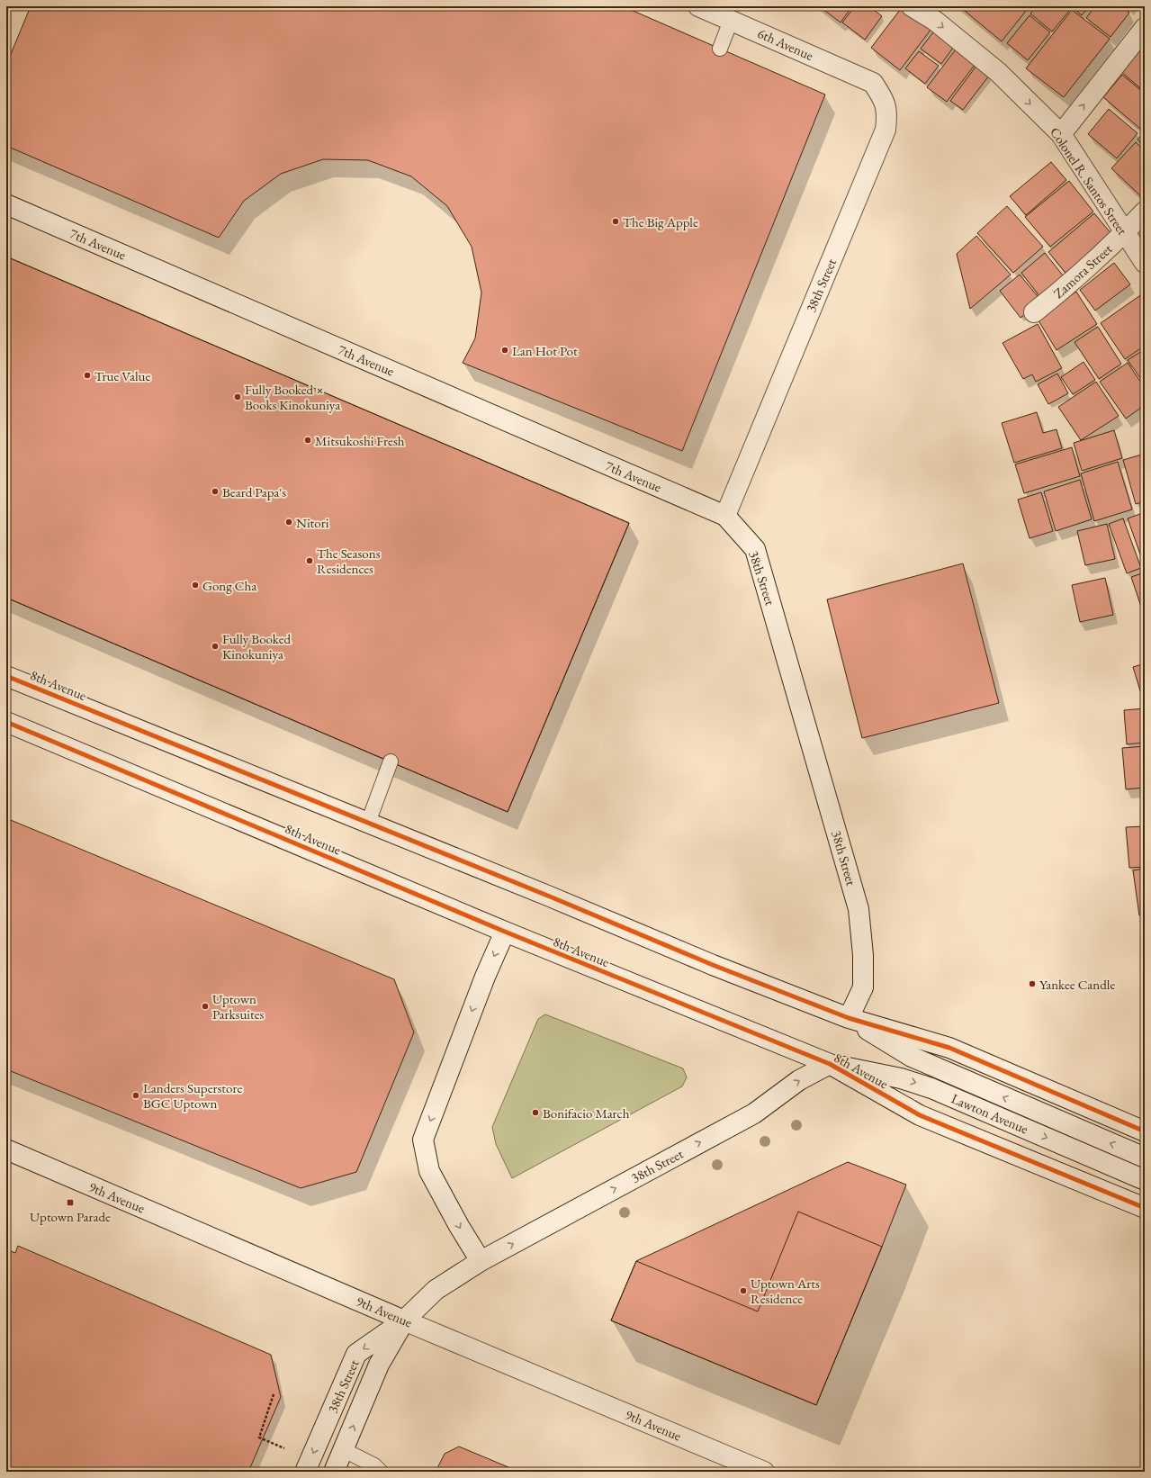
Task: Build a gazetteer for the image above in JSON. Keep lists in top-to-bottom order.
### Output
{
  "streets": {
    "street": [
      "6th Avenue",
      "Colonel R. Santos Street",
      "7th Avenue",
      "Zamora Street",
      "38th Street",
      "8th Avenue",
      "Lawton Avenue",
      "9th Avenue"
    ]
  },
  "crossings": [
    ["6th Avenue", "38th Street"],
    ["Colonel R. Santos Street", "Zamora Street"],
    ["7th Avenue", "38th Street"],
    ["38th Street", "8th Avenue"],
    ["38th Street", "Lawton Avenue"],
    ["38th Street", "9th Avenue"],
    ["8th Avenue", "Lawton Avenue"]
  ],
  "one_way": ["Colonel R. Santos Street"],
  "places": {
    "other": [
      "The Big Apple",
      "Lan Hot Pot",
      "True Value",
      "Fully Booked × Books Kinokuniya",
      "Mitsukoshi Fresh",
      "Beard Papa's",
      "Nitori",
      "The Seasons Residences",
      "Gong Cha",
      "Fully Booked Kinokuniya",
      "Yankee Candle",
      "Uptown Parksuites",
      "Landers Superstore BGC Uptown",
      "Bonifacio March",
      "Uptown Arts Residence"
    ],
    "transit": ["Uptown Parade"]
  }
}
